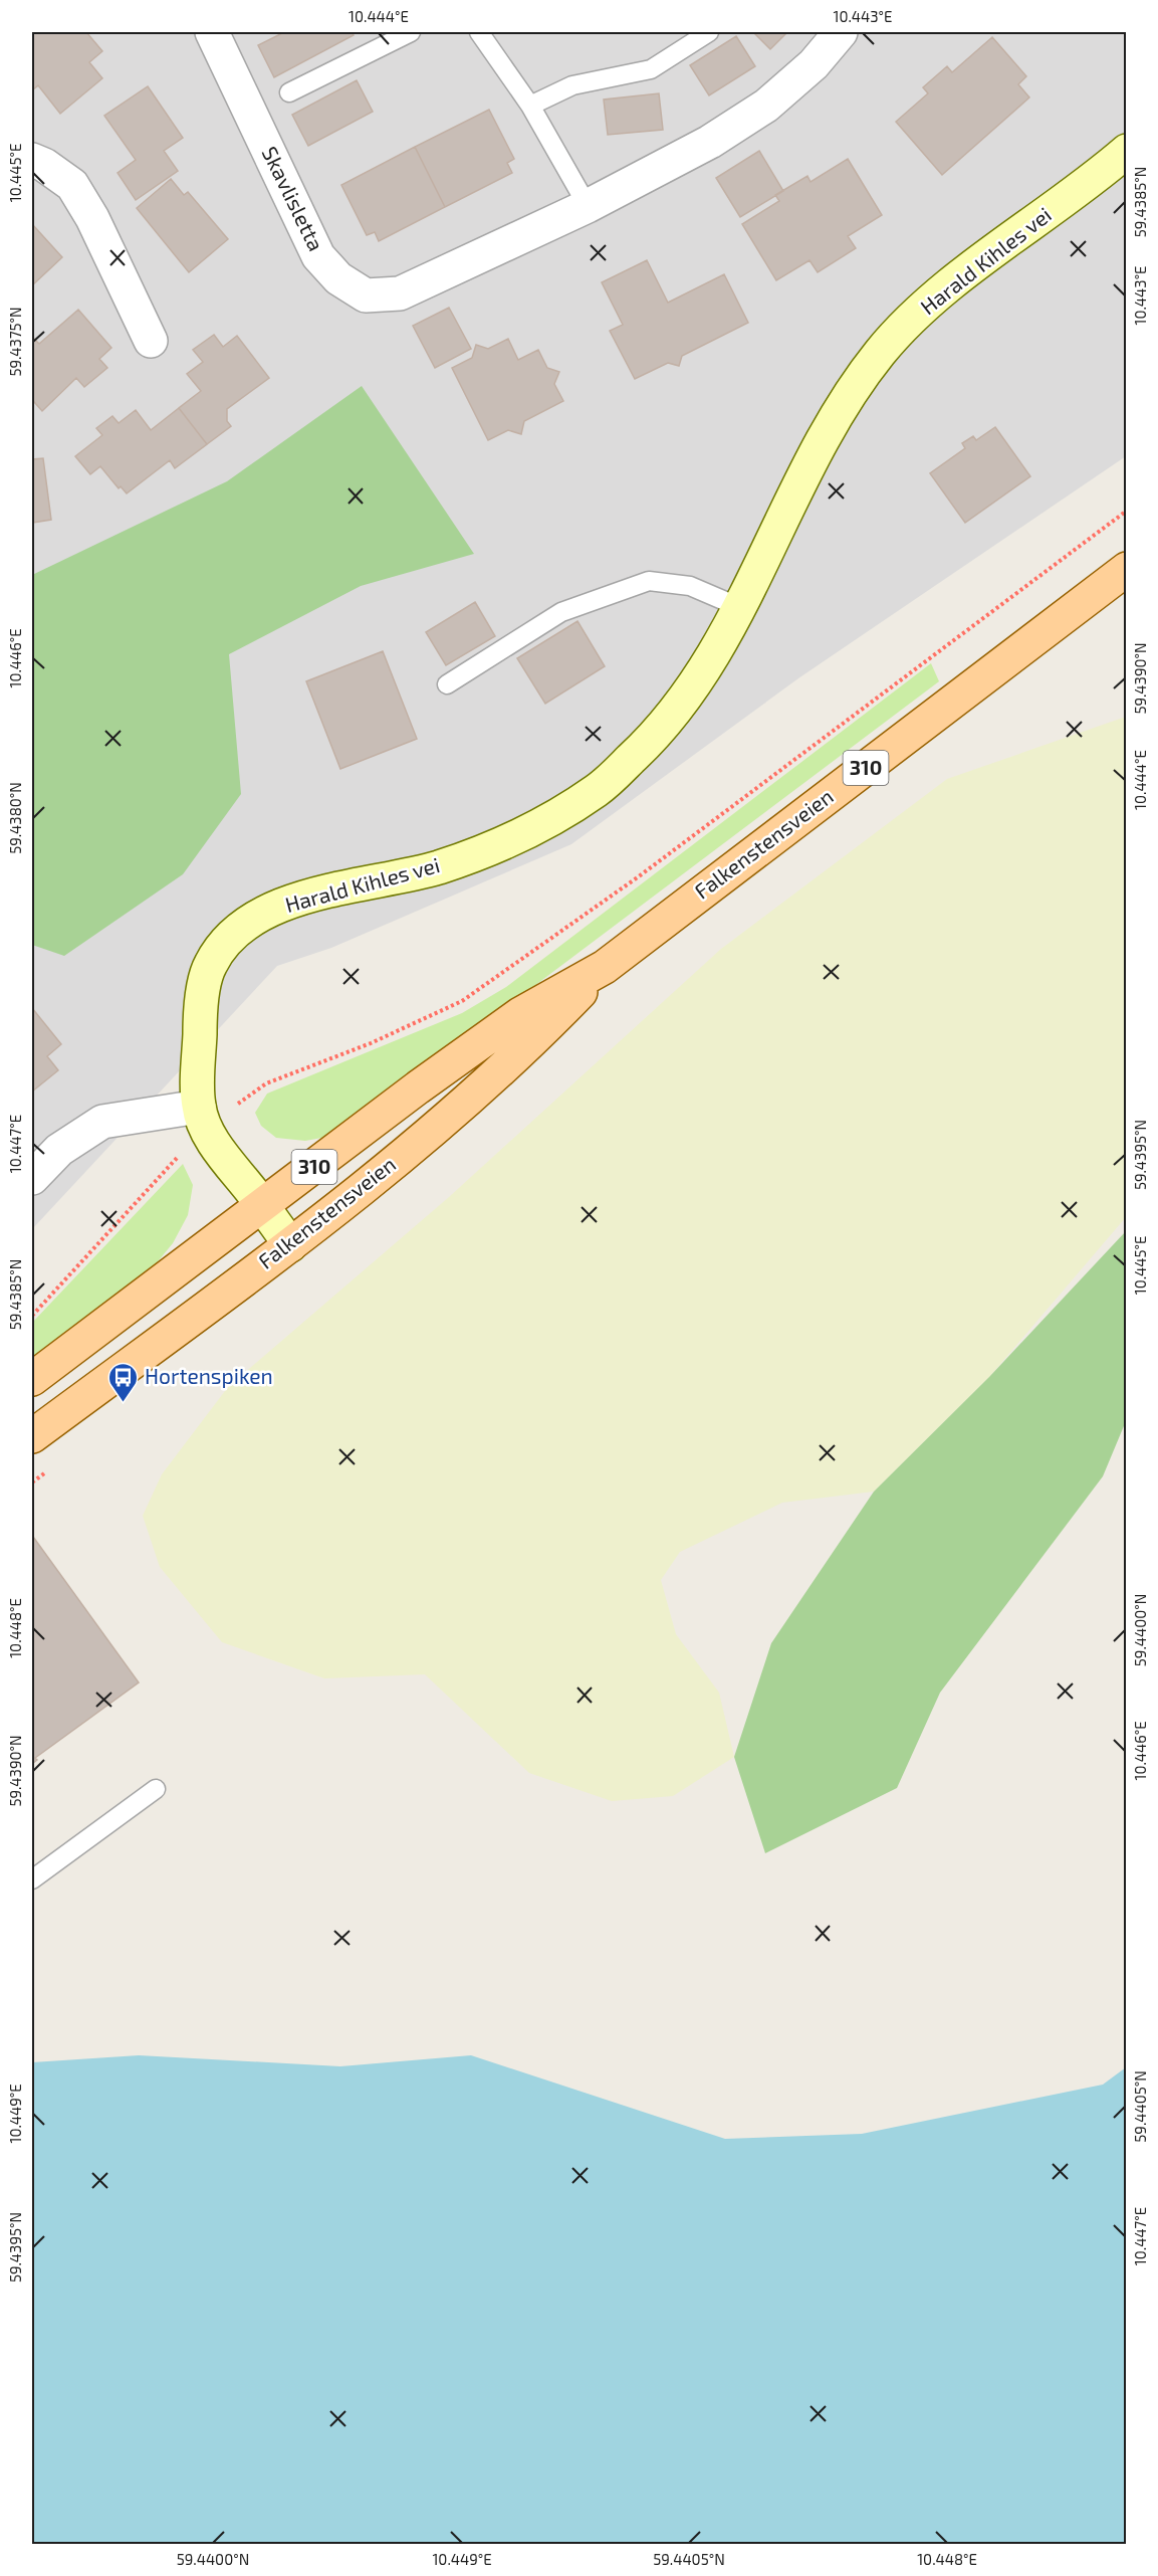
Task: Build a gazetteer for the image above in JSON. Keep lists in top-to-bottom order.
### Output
{
  "streets": {
    "main road": ["310", "Falkenstensveien"],
    "street": ["Skavlisletta", "Harald Kihles vei"]
  },
  "places": {
    "bus stop": ["Hortenspiken"]
  },
  "coordinates": [
    "10.444°E",
    "10.443°E",
    "10.445°E",
    "59.4385°N",
    "59.4375°N",
    "10.446°E",
    "59.4390°N",
    "59.4380°N",
    "10.447°E",
    "59.4395°N",
    "10.448°E",
    "59.4400°N",
    "59.4405°N",
    "10.449°E"
  ]
}
